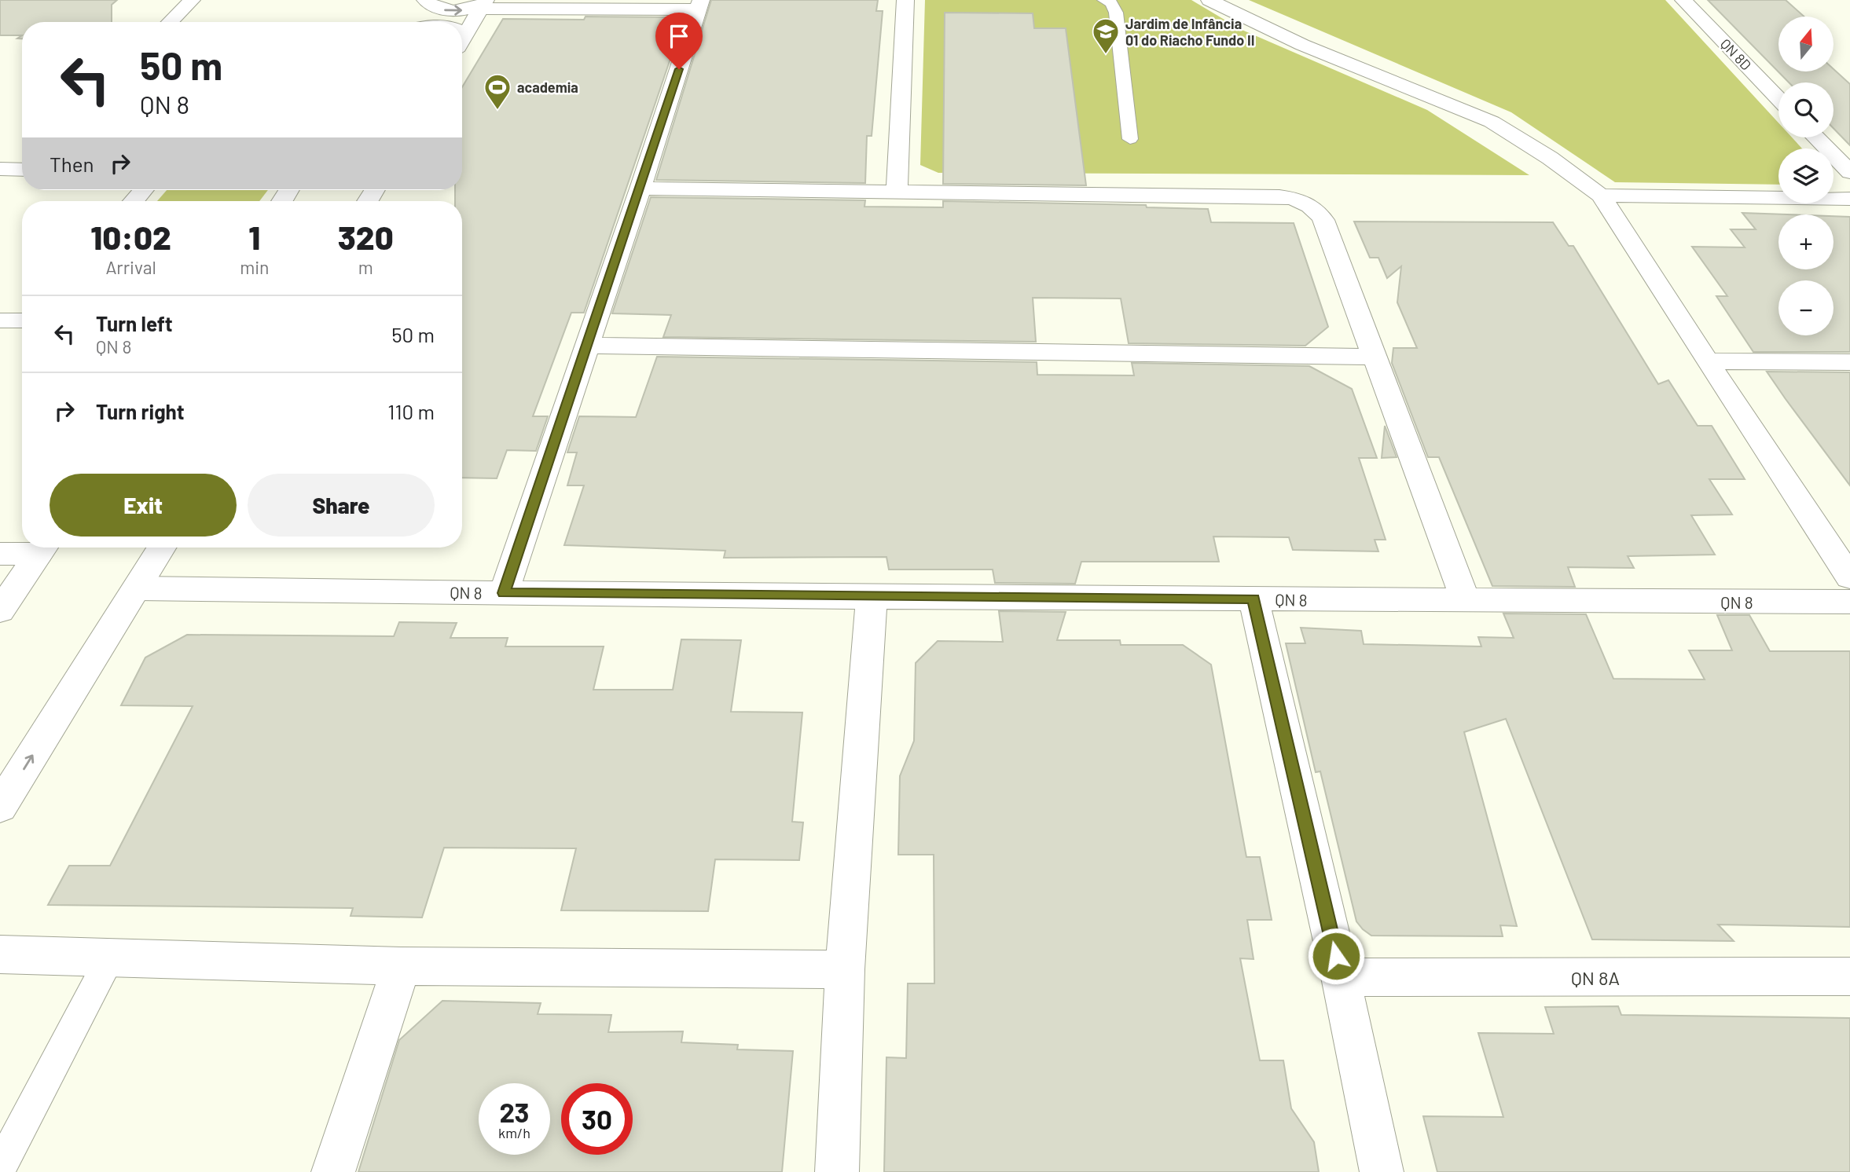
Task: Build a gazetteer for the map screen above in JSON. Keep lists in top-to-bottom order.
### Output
{
  "streets": {
    "street": ["QN 8D", "QN 8", "QN 8A"]
  },
  "places": {
    "school or university": ["Jardim de Infância 01 do Riacho Fundo II"],
    "sports": ["academia"]
  },
  "north": "top",
  "page": {
    "map_buttons": ["+", "−"],
    "turn": ["50 m", "QN 8"],
    "then": "Then",
    "eta": [
      "10:02",
      "Arrival",
      "1",
      "min",
      "320",
      "m"
    ],
    "list": [
      {
        "name": "Turn left",
        "note": "QN 8",
        "value": "50 m"
      },
      {
        "name": "Turn right",
        "value": "110 m"
      }
    ],
    "buttons": ["Exit", "Share"],
    "speed": "23 km/h",
    "limit": "30"
  }
}
